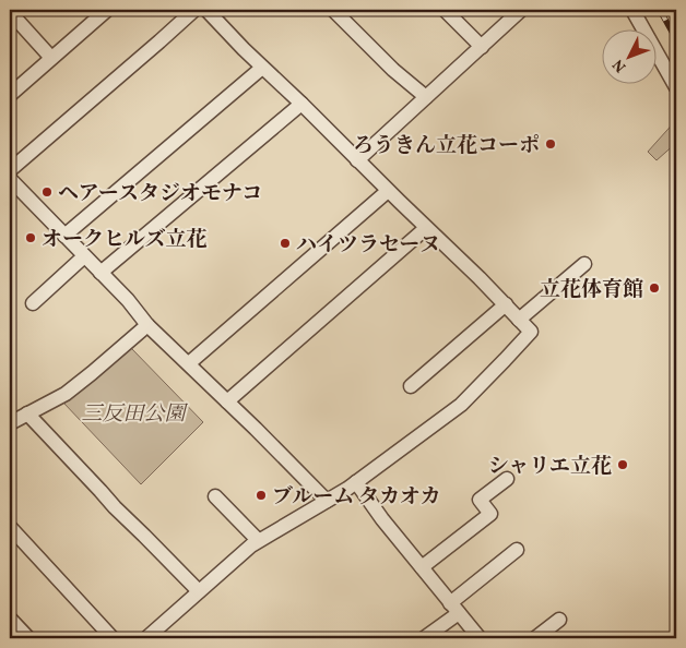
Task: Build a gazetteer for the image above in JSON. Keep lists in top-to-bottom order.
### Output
{
  "parks": ["三反田公園"],
  "places": [
    "ろうきん立花コーポ",
    "ヘアースタジオモナコ",
    "オークヒルズ立花",
    "ハイツラセーヌ",
    "立花体育館",
    "シャリエ立花",
    "ブルーム タカオカ"
  ],
  "north": "bottom left"
}
